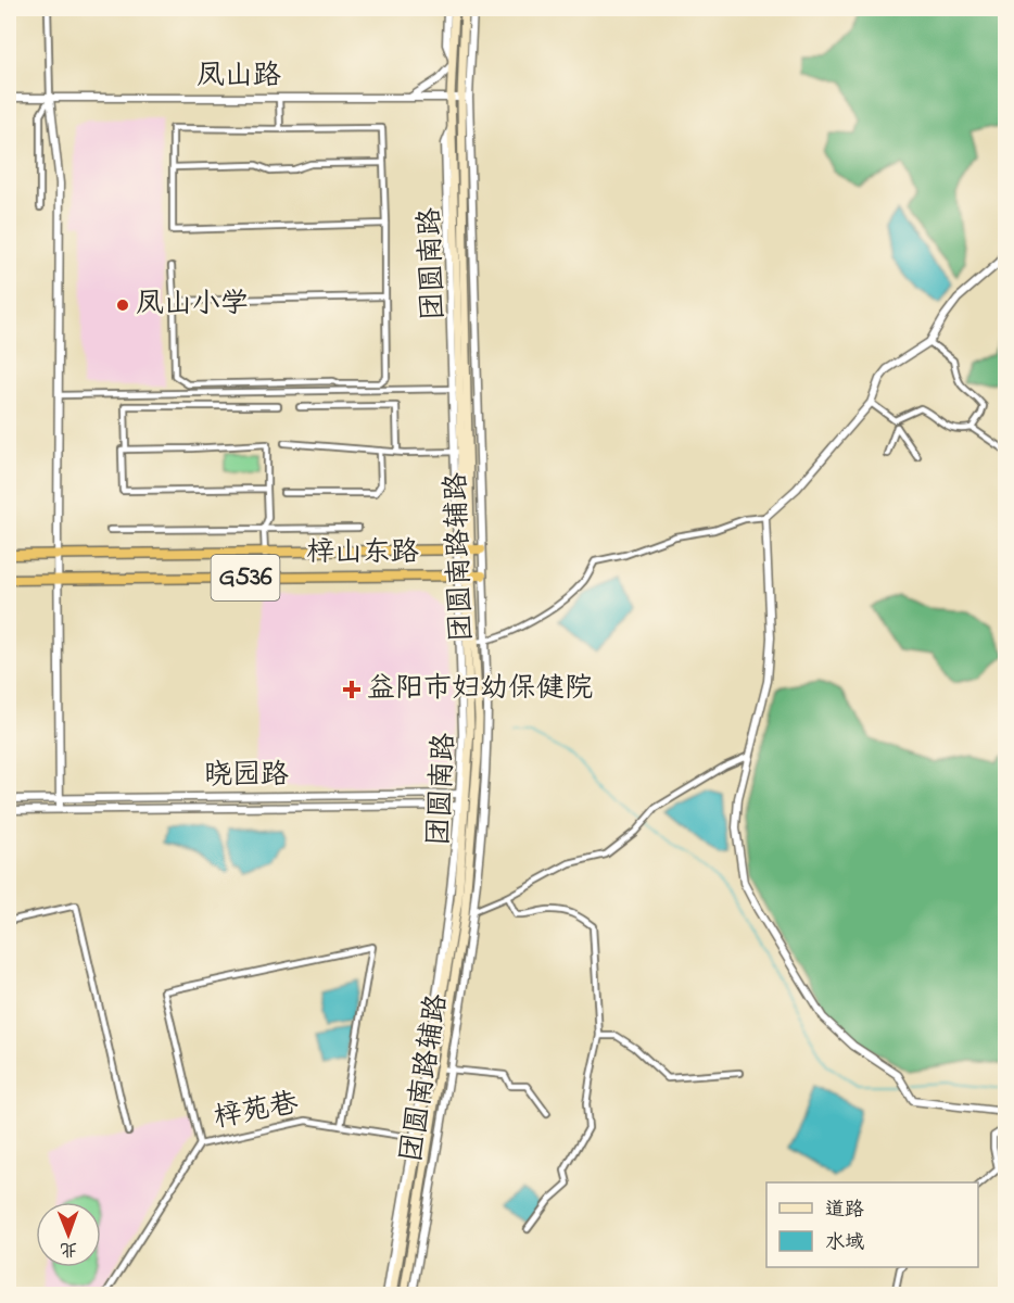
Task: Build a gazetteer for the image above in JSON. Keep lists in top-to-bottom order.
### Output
{
  "streets": {
    "highway": ["梓山东路", "G536"],
    "main road": ["团圆南路"],
    "street": [
      "凤山路",
      "团圆南路辅路",
      "晓园路",
      "梓苑巷"
    ]
  },
  "crossings": [
    ["凤山路", "团圆南路"],
    ["团圆南路", "梓山东路"],
    ["团圆南路", "团圆南路辅路"],
    ["团圆南路", "晓园路"],
    ["团圆南路", "梓苑巷"],
    ["梓山东路", "团圆南路辅路"],
    ["团圆南路辅路", "晓园路"],
    ["团圆南路辅路", "梓苑巷"]
  ],
  "places": {
    "other": ["凤山小学"],
    "health": ["益阳市妇幼保健院"]
  },
  "legend": ["道路", "水域"],
  "north": "bottom"
}
